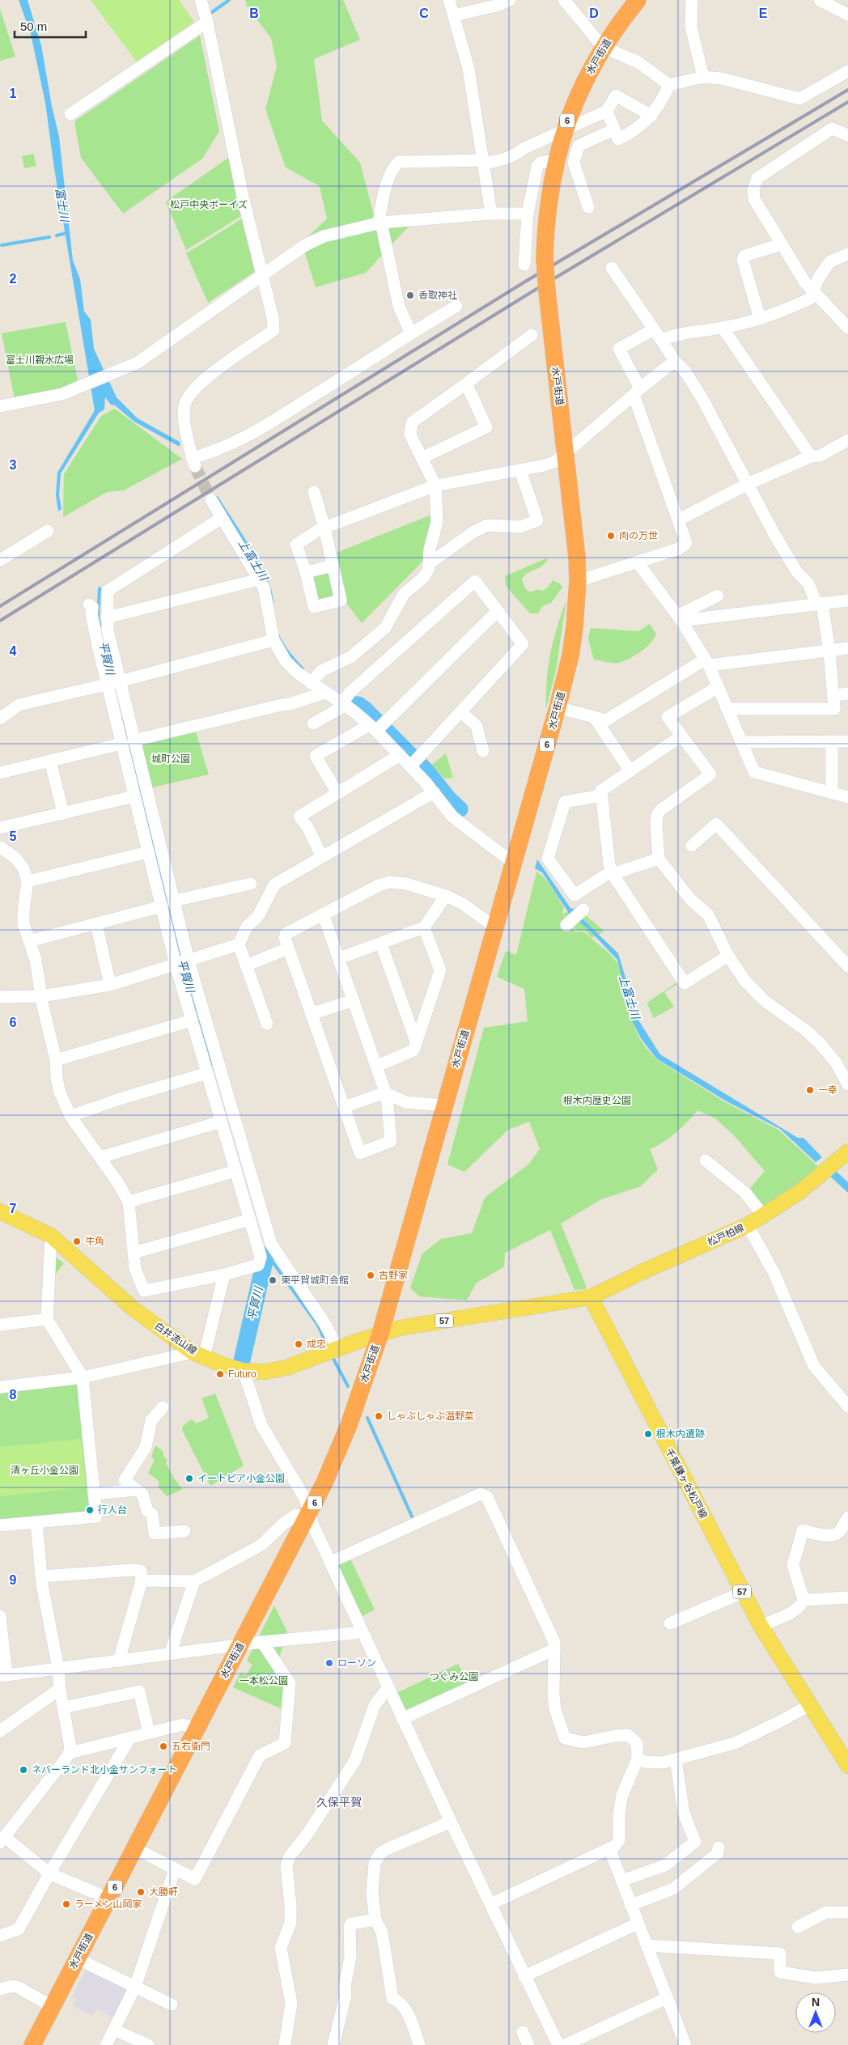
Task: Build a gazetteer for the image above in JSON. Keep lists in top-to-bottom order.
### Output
{
  "streets": {
    "highway": ["水戸街道", "6"],
    "main road": [
      "松戸柏線",
      "57",
      "白井流山線",
      "千葉鎌ヶ谷松戸線"
    ]
  },
  "crossings": [
    ["水戸街道", "57"],
    ["水戸街道", "白井流山線"],
    ["松戸柏線", "57"],
    ["松戸柏線", "千葉鎌ヶ谷松戸線"],
    ["57", "白井流山線"],
    ["57", "千葉鎌ヶ谷松戸線"]
  ],
  "districts": ["久保平賀"],
  "water": ["富士川", "上富士川", "平賀川"],
  "parks": [
    "松戸中央ボーイズ",
    "富士川親水広場",
    "城町公園",
    "根木内歴史公園",
    "清ヶ丘小金公園",
    "つぐみ公園",
    "一本松公園"
  ],
  "places": [
    "香取神社",
    "肉の万世",
    "一幸",
    "牛角",
    "吉野家",
    "東平賀城町会館",
    "成忠",
    "Futuro",
    "しゃぶしゃぶ温野菜",
    "根木内遺跡",
    "イートピア小金公園",
    "行人台",
    "ローソン",
    "五右衛門",
    "ネバーランド北小金サンフォート",
    "大勝軒",
    "ラーメン山岡家"
  ],
  "scale_bar": "50 m",
  "north": "top",
  "grid": {
    "columns": [
      "B",
      "C",
      "D",
      "E"
    ],
    "rows": [
      "1",
      "2",
      "3",
      "4",
      "5",
      "6",
      "7",
      "8",
      "9"
    ]
  }
}
